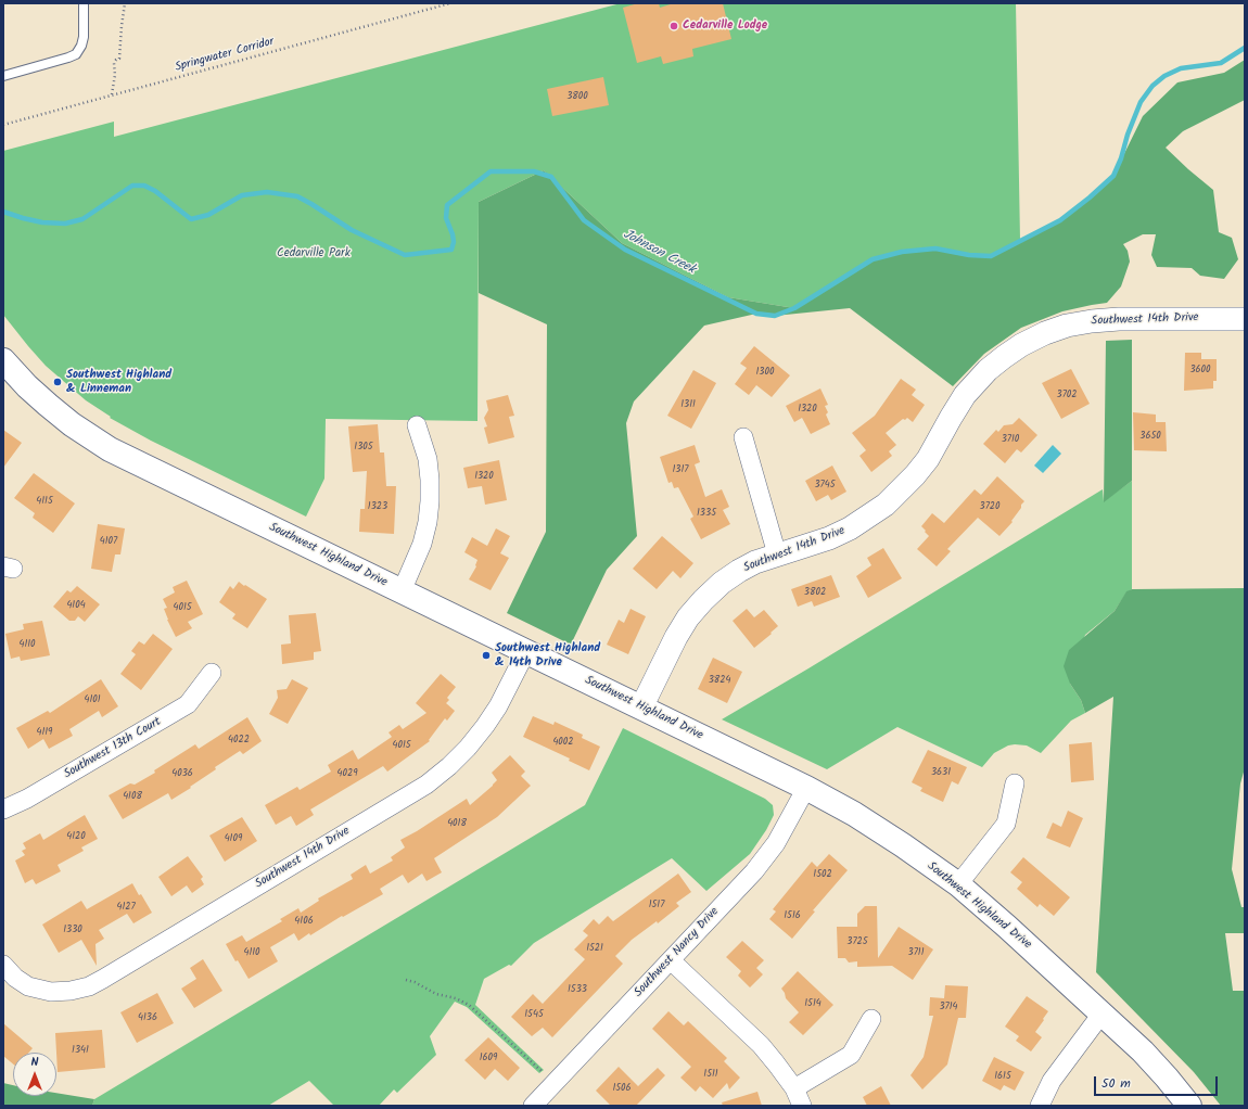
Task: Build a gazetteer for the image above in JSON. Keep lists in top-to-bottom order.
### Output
{
  "streets": {
    "main road": ["Southwest Highland Drive"],
    "street": ["Southwest 14th Drive", "Southwest 13th Court", "Southwest Nancy Drive"],
    "path": ["Springwater Corridor"]
  },
  "crossings": [
    ["Southwest 14th Drive", "Southwest Highland Drive"],
    ["Southwest Highland Drive", "Southwest Nancy Drive"]
  ],
  "water": ["Johnson Creek"],
  "parks": ["Cedarville Park"],
  "places": ["Cedarville Lodge", "Southwest Highland & Linneman", "Southwest Highland & 14th Drive"],
  "house_numbers": [
    "3800",
    "3600",
    "1300",
    "3702",
    "1311",
    "1320",
    "3650",
    "3710",
    "1305",
    "1317",
    "1320",
    "3745",
    "4115",
    "1323",
    "3720",
    "1335",
    "4107",
    "3802",
    "4104",
    "4015",
    "4110",
    "3824",
    "4101",
    "4119",
    "4022",
    "4002",
    "4015",
    "3631",
    "4036",
    "4029",
    "4108",
    "4018",
    "4120",
    "4109",
    "1502",
    "1517",
    "4127",
    "1516",
    "4106",
    "1330",
    "3725",
    "1521",
    "4110",
    "3711",
    "1533",
    "1514",
    "3714",
    "1545",
    "4136",
    "1341",
    "1609",
    "1511",
    "1615",
    "1506"
  ],
  "scale_bar": "50 m",
  "north": "top"
}
